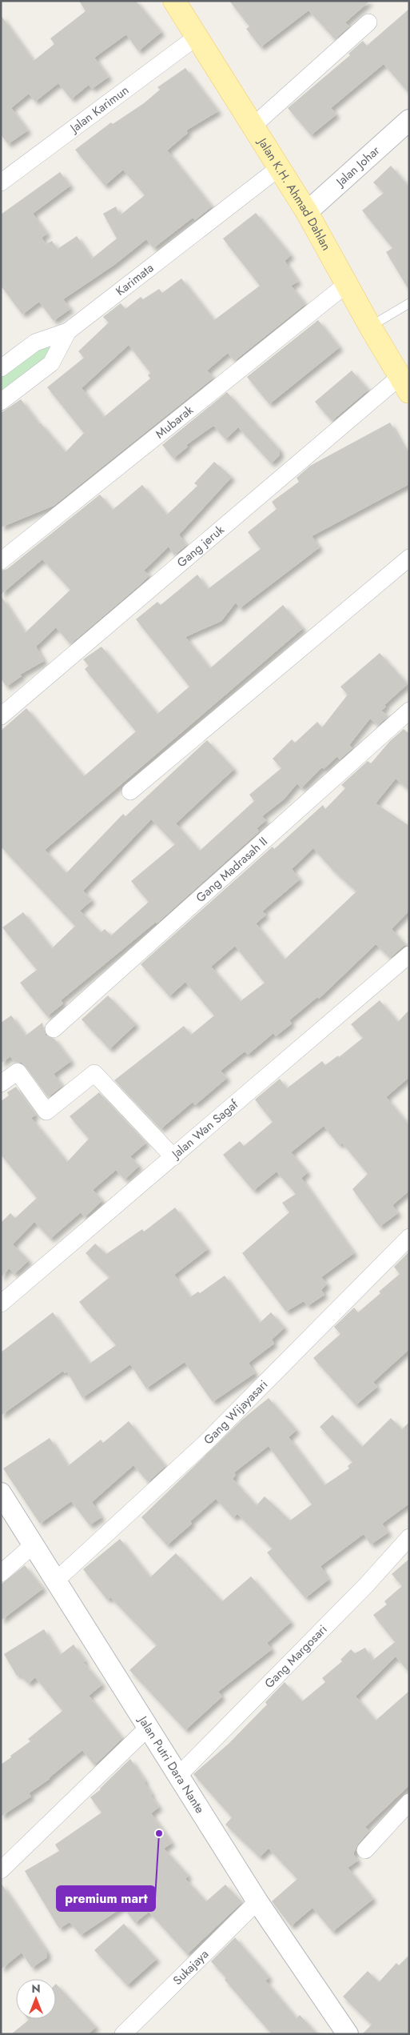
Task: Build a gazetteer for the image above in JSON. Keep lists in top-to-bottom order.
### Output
{
  "streets": {
    "main road": ["Jalan K.H. Ahmad Dahlan"],
    "street": [
      "Jalan Karimun",
      "Jalan Johar",
      "Karimata",
      "Mubarak",
      "Gang jeruk",
      "Gang Madrasah II",
      "Jalan Wan Sagaf",
      "Gang Wijayasari",
      "Gang Margosari",
      "Jalan Putri Dara Nante",
      "Sukajaya"
    ]
  },
  "crossings": [
    ["Jalan Karimun", "Jalan K.H. Ahmad Dahlan"],
    ["Jalan Johar", "Jalan K.H. Ahmad Dahlan"],
    ["Jalan K.H. Ahmad Dahlan", "Karimata"],
    ["Jalan K.H. Ahmad Dahlan", "Mubarak"],
    ["Jalan K.H. Ahmad Dahlan", "Gang jeruk"],
    ["Gang Wijayasari", "Jalan Putri Dara Nante"],
    ["Gang Margosari", "Jalan Putri Dara Nante"],
    ["Jalan Putri Dara Nante", "Sukajaya"]
  ],
  "places": ["premium mart"],
  "north": "top"
}
